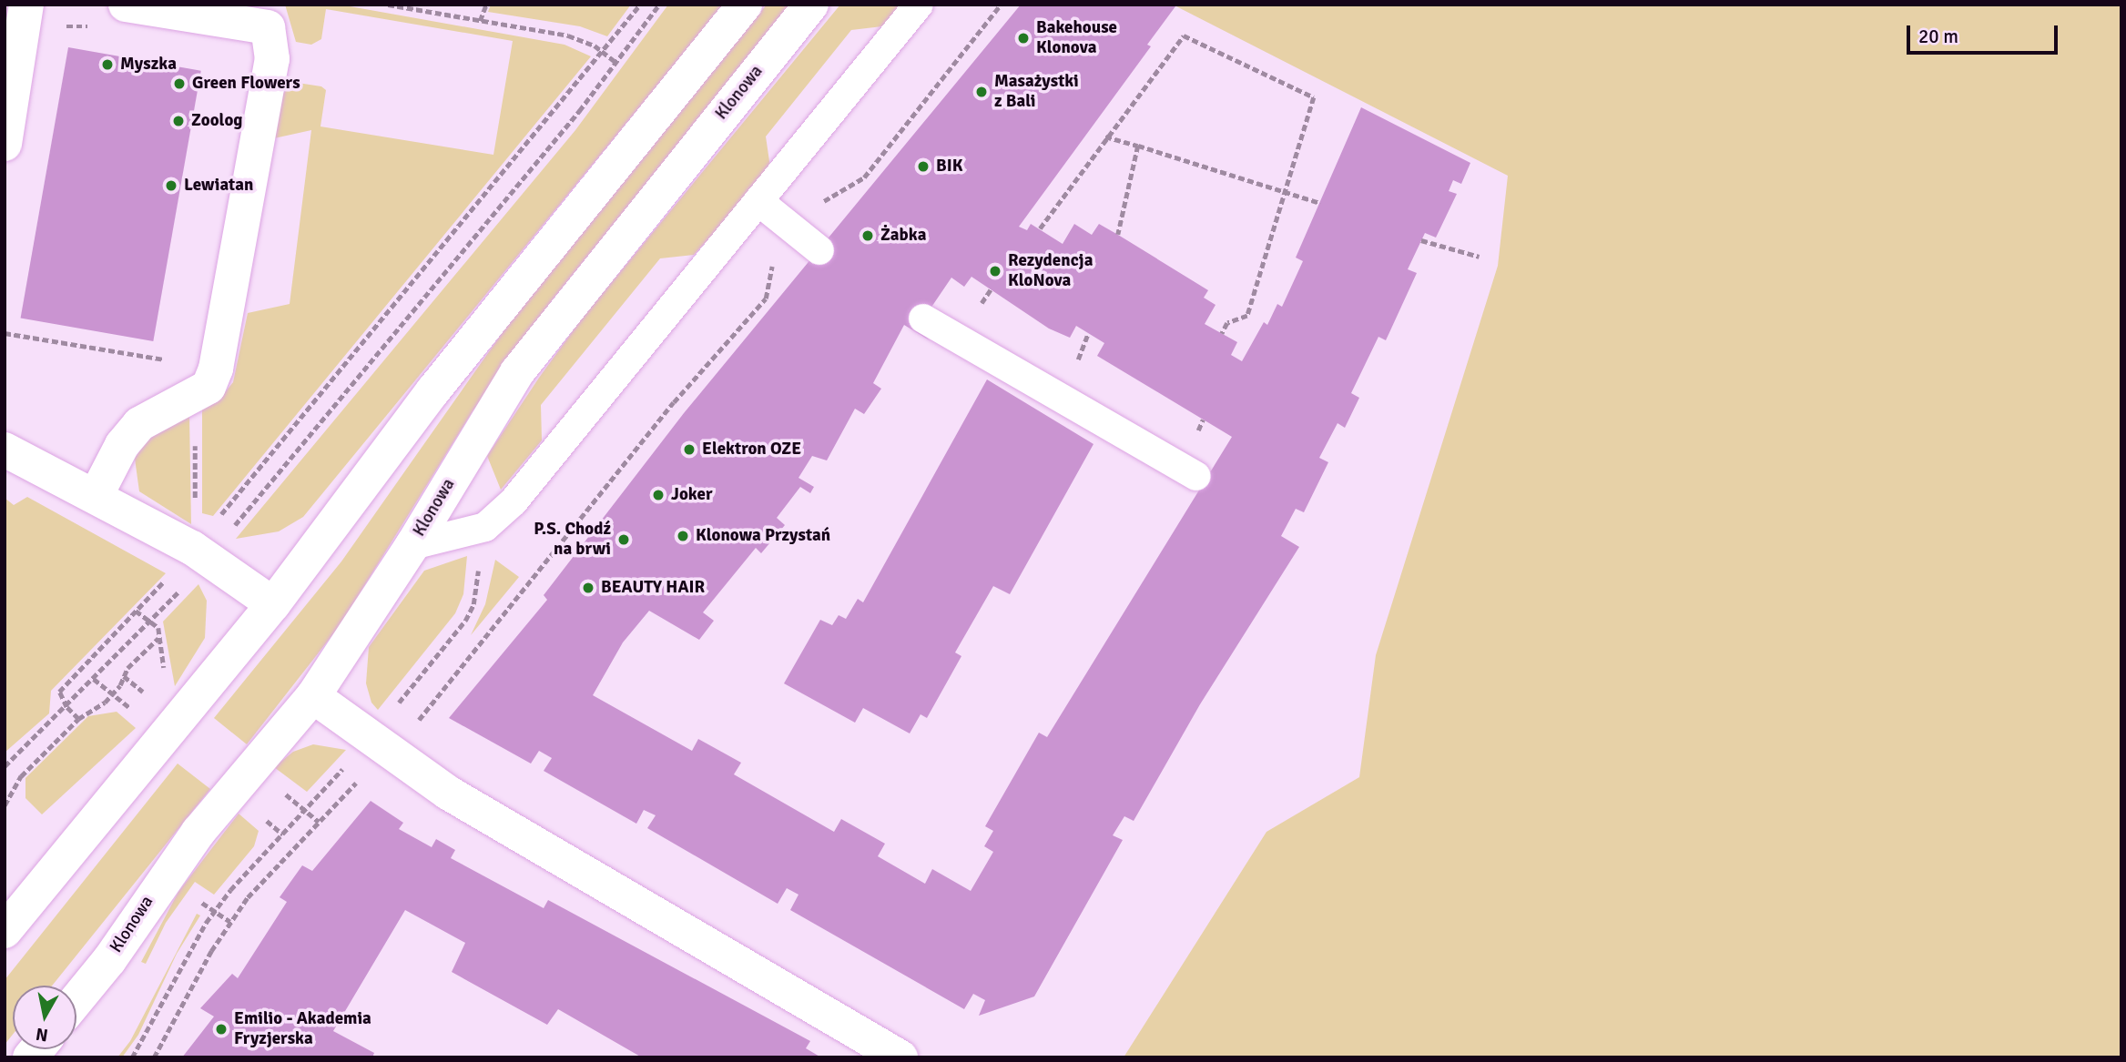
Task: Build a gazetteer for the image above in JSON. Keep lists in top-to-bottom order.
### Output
{
  "streets": {
    "street": ["Klonowa"]
  },
  "places": [
    "Bakehouse Klonova",
    "Myszka",
    "Green Flowers",
    "Masażystki z Bali",
    "Zoolog",
    "BIK",
    "Lewiatan",
    "Żabka",
    "Rezydencja KloNova",
    "Elektron OZE",
    "Joker",
    "Klonowa Przystań",
    "P.S. Chodź na brwi",
    "BEAUTY HAIR",
    "Emilio - Akademia Fryzjerska"
  ],
  "scale_bar": "20 m",
  "north": "bottom"
}
